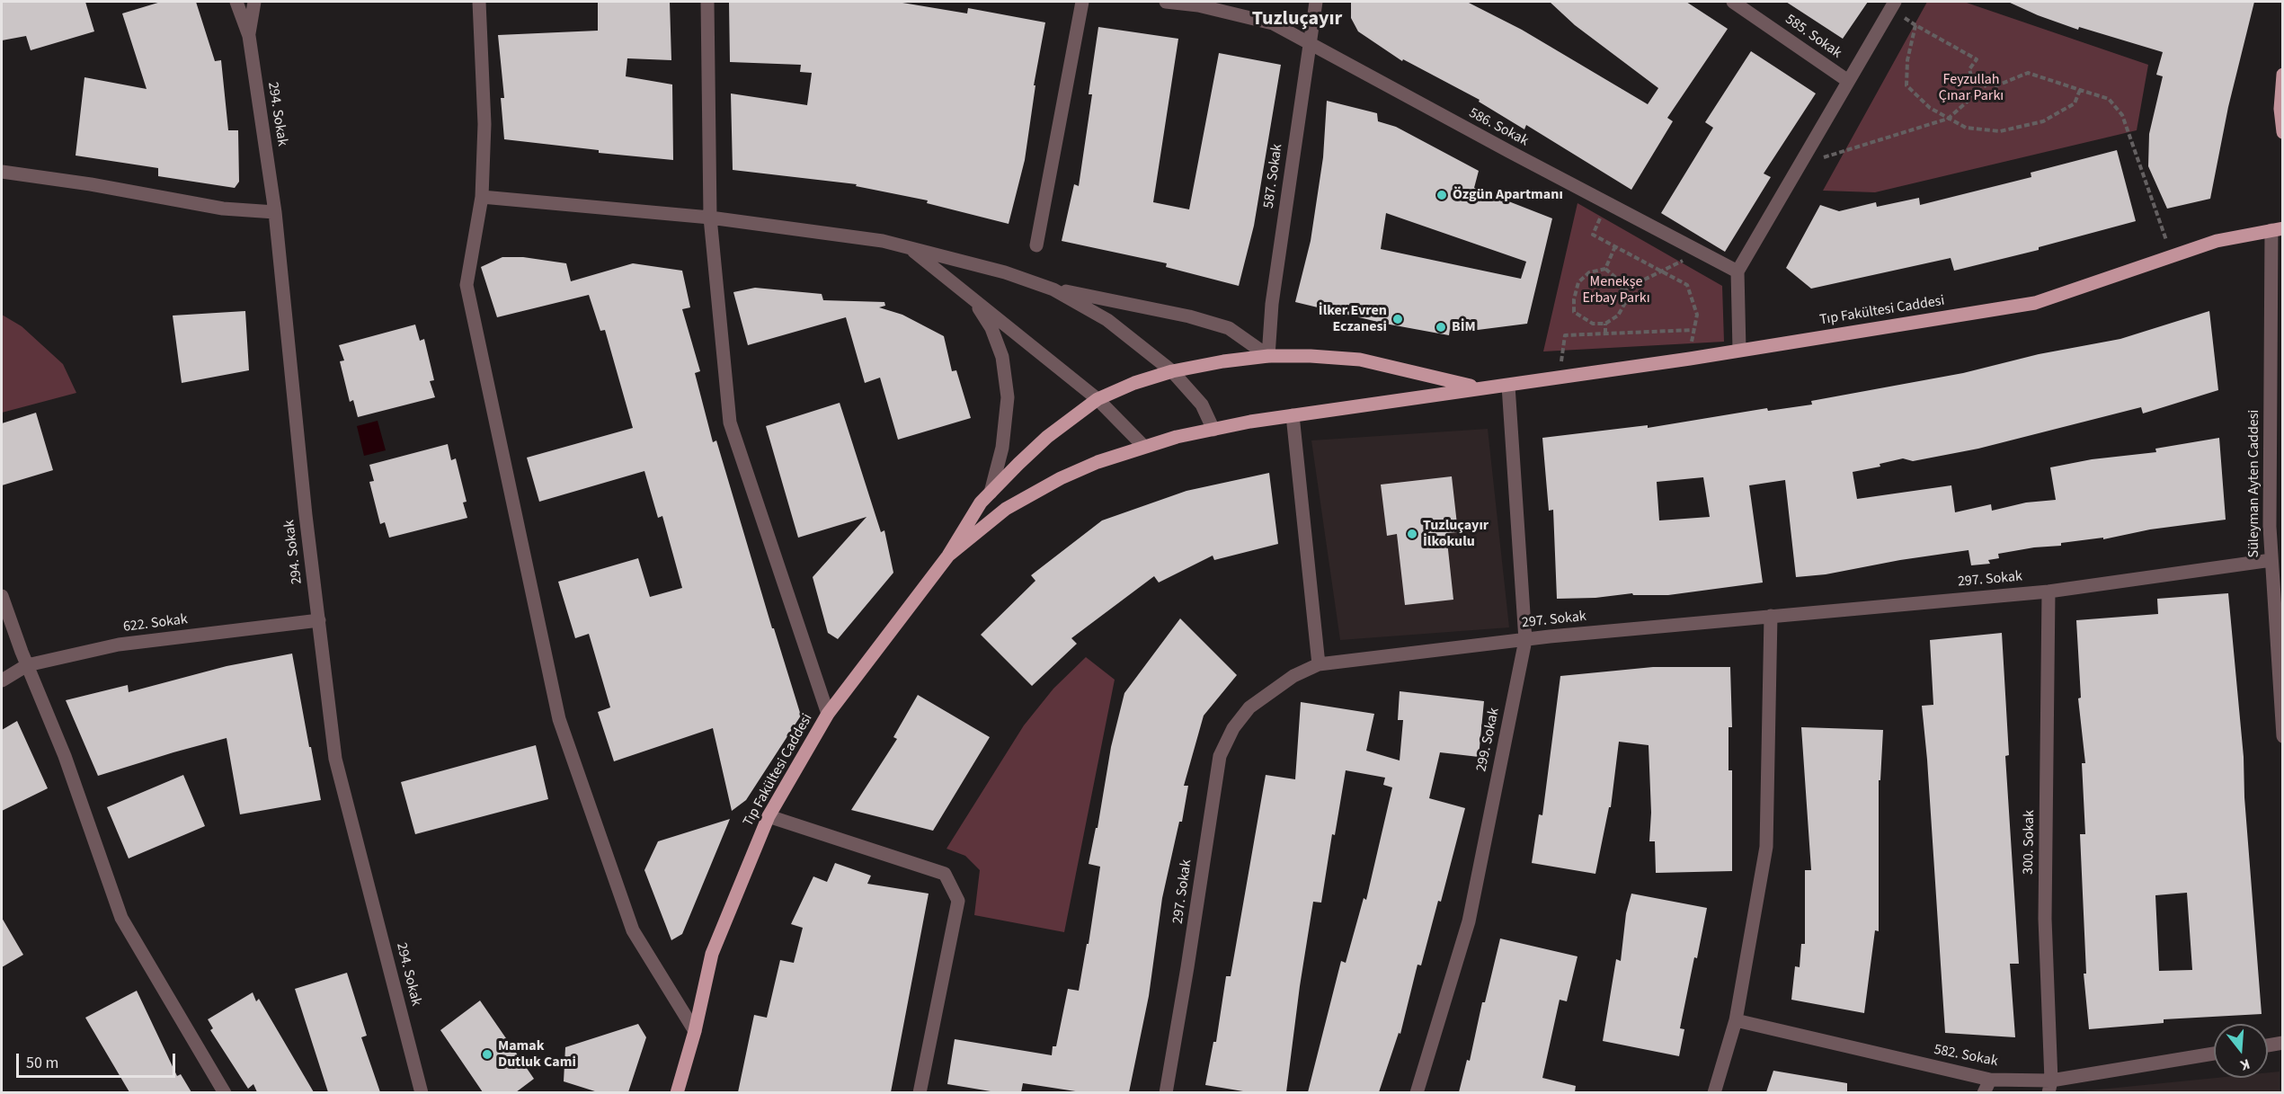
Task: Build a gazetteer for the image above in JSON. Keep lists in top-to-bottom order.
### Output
{
  "streets": {
    "main road": ["Tıp Fakültesi Caddesi"],
    "street": [
      "585. Sokak",
      "294. Sokak",
      "586. Sokak",
      "587. Sokak",
      "Süleyman Ayten Caddesi",
      "297. Sokak",
      "622. Sokak",
      "299. Sokak",
      "300. Sokak",
      "582. Sokak"
    ]
  },
  "crossings": [
    ["294. Sokak", "622. Sokak"],
    ["586. Sokak", "587. Sokak"],
    ["Tıp Fakültesi Caddesi", "Süleyman Ayten Caddesi"],
    ["Tıp Fakültesi Caddesi", "299. Sokak"],
    ["Süleyman Ayten Caddesi", "297. Sokak"],
    ["297. Sokak", "299. Sokak"],
    ["297. Sokak", "300. Sokak"],
    ["300. Sokak", "582. Sokak"]
  ],
  "districts": ["Tuzluçayır"],
  "parks": ["Feyzullah Çınar Parkı", "Menekşe Erbay Parkı"],
  "places": [
    "Özgün Apartmanı",
    "İlker Evren Eczanesi",
    "BİM",
    "Tuzluçayır İlkokulu",
    "Mamak Dutluk Cami"
  ],
  "scale_bar": "50 m",
  "north": "bottom"
}
